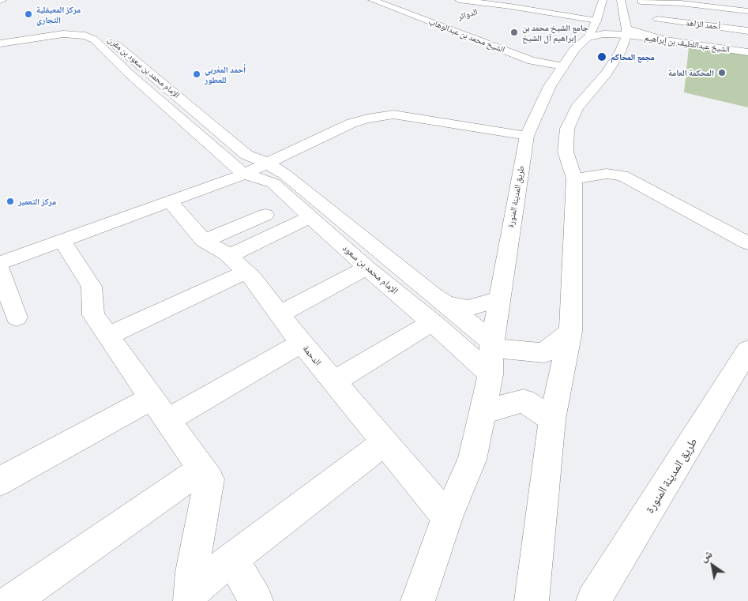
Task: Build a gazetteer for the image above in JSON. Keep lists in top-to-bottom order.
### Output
{
  "streets": {
    "street": [
      "الدوائر",
      "أحمد الزاهد",
      "الشيخ محمد بن عبدالوهاب",
      "الشيخ عبداللطيف بن إبراهيم",
      "الإمام محمد بن سعود بن مقرن",
      "طريق المدينة المنورة",
      "الإمام محمد بن سعود",
      "الدحمة"
    ]
  },
  "crossings": [
    ["الدوائر", "الشيخ محمد بن عبدالوهاب"],
    ["أحمد الزاهد", "الشيخ عبداللطيف بن إبراهيم"],
    ["الشيخ محمد بن عبدالوهاب", "طريق المدينة المنورة"],
    ["الشيخ عبداللطيف بن إبراهيم", "طريق المدينة المنورة"],
    ["الإمام محمد بن سعود بن مقرن", "الإمام محمد بن سعود"],
    ["طريق المدينة المنورة", "الإمام محمد بن سعود"],
    ["طريق المدينة المنورة", "الدحمة"]
  ],
  "places": [
    "مركز المعيقلية التجاري",
    "جامع الشيخ محمد بن إبراهيم آل الشيخ",
    "مجمع المحاكم",
    "المحكمة العامة",
    "أحمد المغربي للعطور",
    "مركز التعمير"
  ],
  "north": "top left"
}
